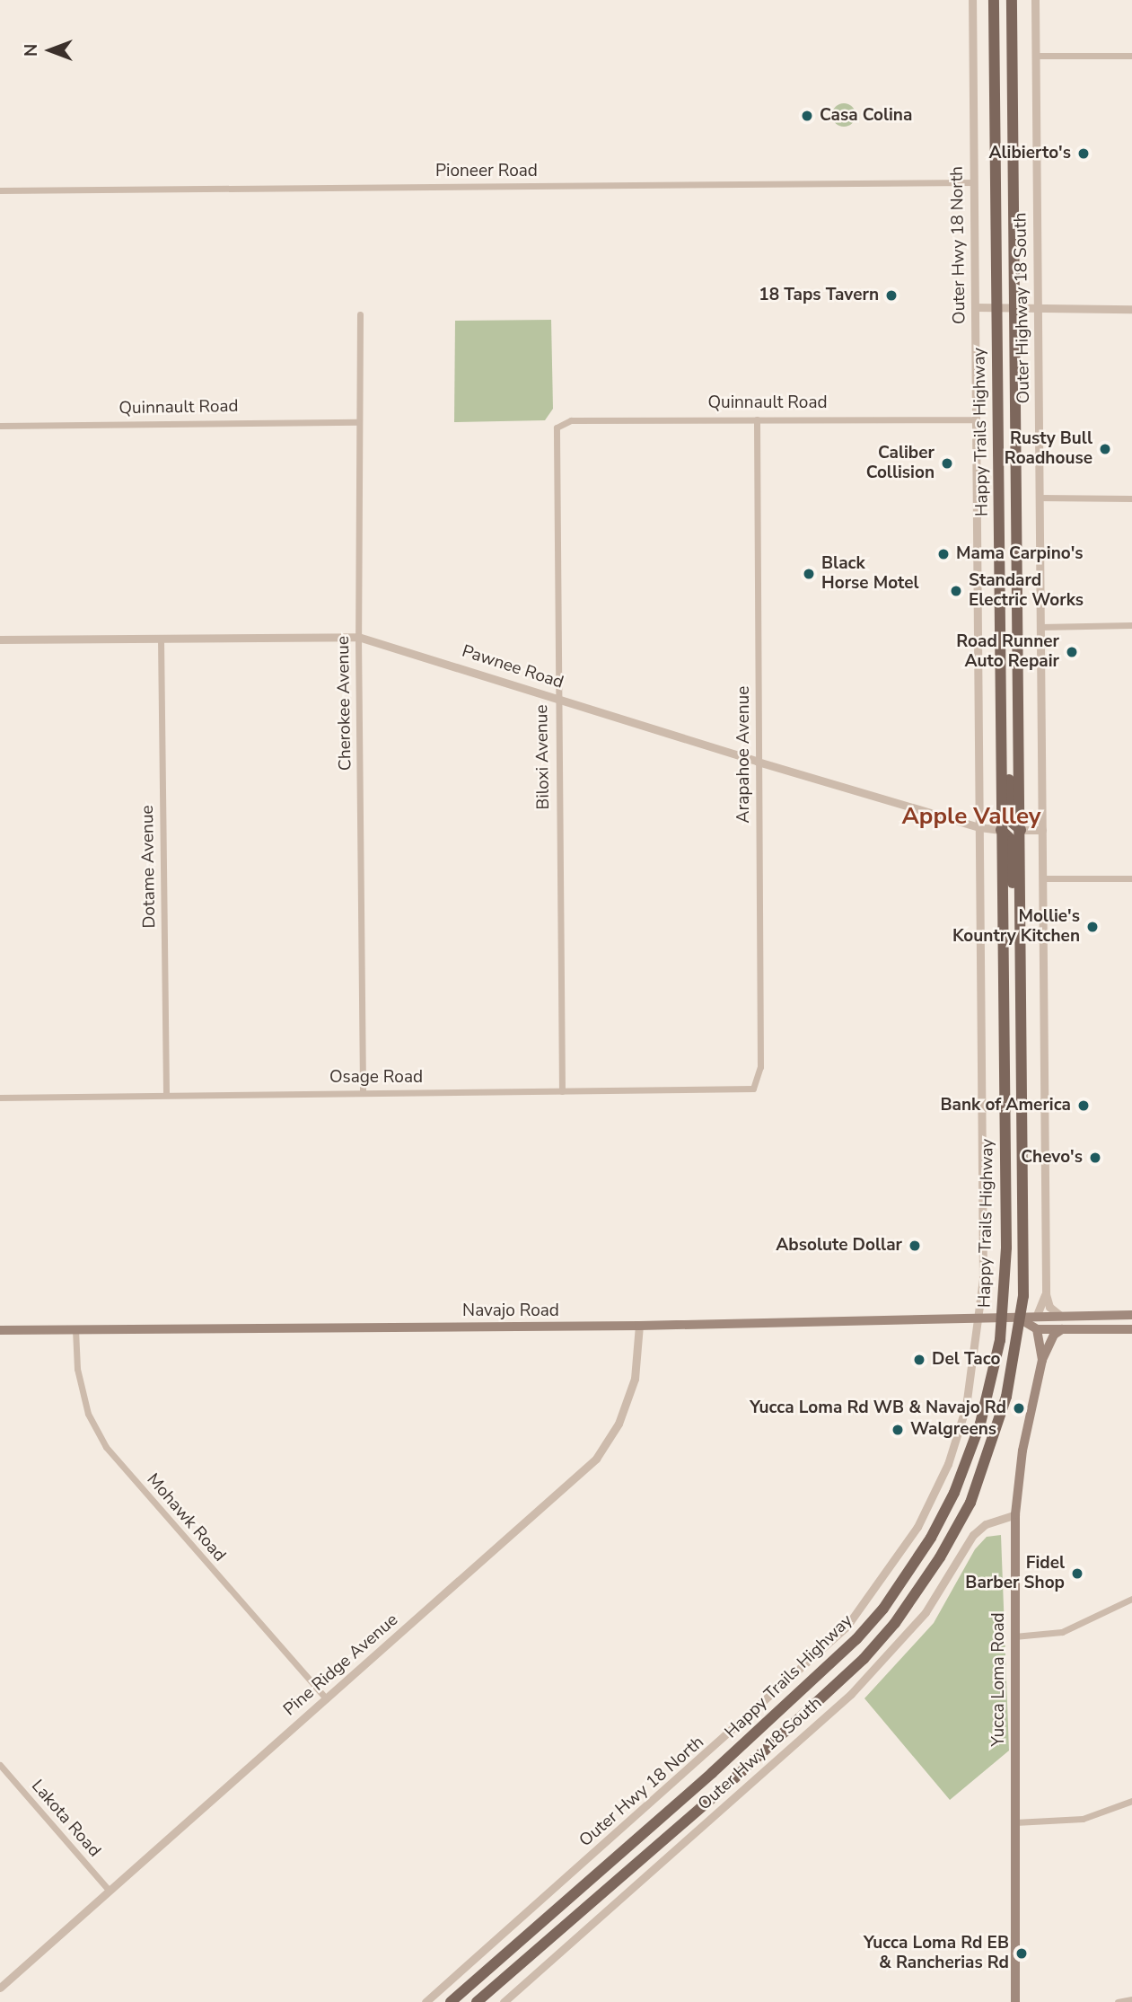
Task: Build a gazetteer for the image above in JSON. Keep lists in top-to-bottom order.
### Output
{
  "streets": {
    "main road": ["Happy Trails Highway", "Navajo Road", "Yucca Loma Road"],
    "street": [
      "Pioneer Road",
      "Outer Hwy 18 North",
      "Outer Highway 18 South",
      "Quinnault Road",
      "Pawnee Road",
      "Cherokee Avenue",
      "Arapahoe Avenue",
      "Biloxi Avenue",
      "Dotame Avenue",
      "Osage Road",
      "Mohawk Road",
      "Pine Ridge Avenue",
      "Outer Hwy 18 South",
      "Lakota Road"
    ]
  },
  "crossings": [
    ["Pioneer Road", "Outer Hwy 18 North"],
    ["Outer Hwy 18 North", "Quinnault Road"],
    ["Outer Hwy 18 North", "Pawnee Road"],
    ["Outer Hwy 18 North", "Navajo Road"],
    ["Quinnault Road", "Cherokee Avenue"],
    ["Quinnault Road", "Arapahoe Avenue"],
    ["Quinnault Road", "Biloxi Avenue"],
    ["Happy Trails Highway", "Pawnee Road"],
    ["Happy Trails Highway", "Navajo Road"],
    ["Pawnee Road", "Cherokee Avenue"],
    ["Pawnee Road", "Arapahoe Avenue"],
    ["Pawnee Road", "Biloxi Avenue"],
    ["Pawnee Road", "Dotame Avenue"],
    ["Cherokee Avenue", "Osage Road"],
    ["Arapahoe Avenue", "Osage Road"],
    ["Biloxi Avenue", "Osage Road"],
    ["Dotame Avenue", "Osage Road"],
    ["Navajo Road", "Mohawk Road"],
    ["Navajo Road", "Pine Ridge Avenue"],
    ["Mohawk Road", "Pine Ridge Avenue"],
    ["Pine Ridge Avenue", "Lakota Road"],
    ["Yucca Loma Road", "Outer Hwy 18 South"]
  ],
  "districts": ["Apple Valley"],
  "places": [
    "Casa Colina",
    "Alibierto's",
    "18 Taps Tavern",
    "Rusty Bull Roadhouse",
    "Caliber Collision",
    "Mama Carpino's",
    "Black Horse Motel",
    "Standard Electric Works",
    "Road Runner Auto Repair",
    "Mollie's Kountry Kitchen",
    "Bank of America",
    "Chevo's",
    "Absolute Dollar",
    "Del Taco",
    "Yucca Loma Rd WB & Navajo Rd",
    "Walgreens",
    "Fidel Barber Shop",
    "Yucca Loma Rd EB & Rancherias Rd"
  ],
  "north": "left"
}
